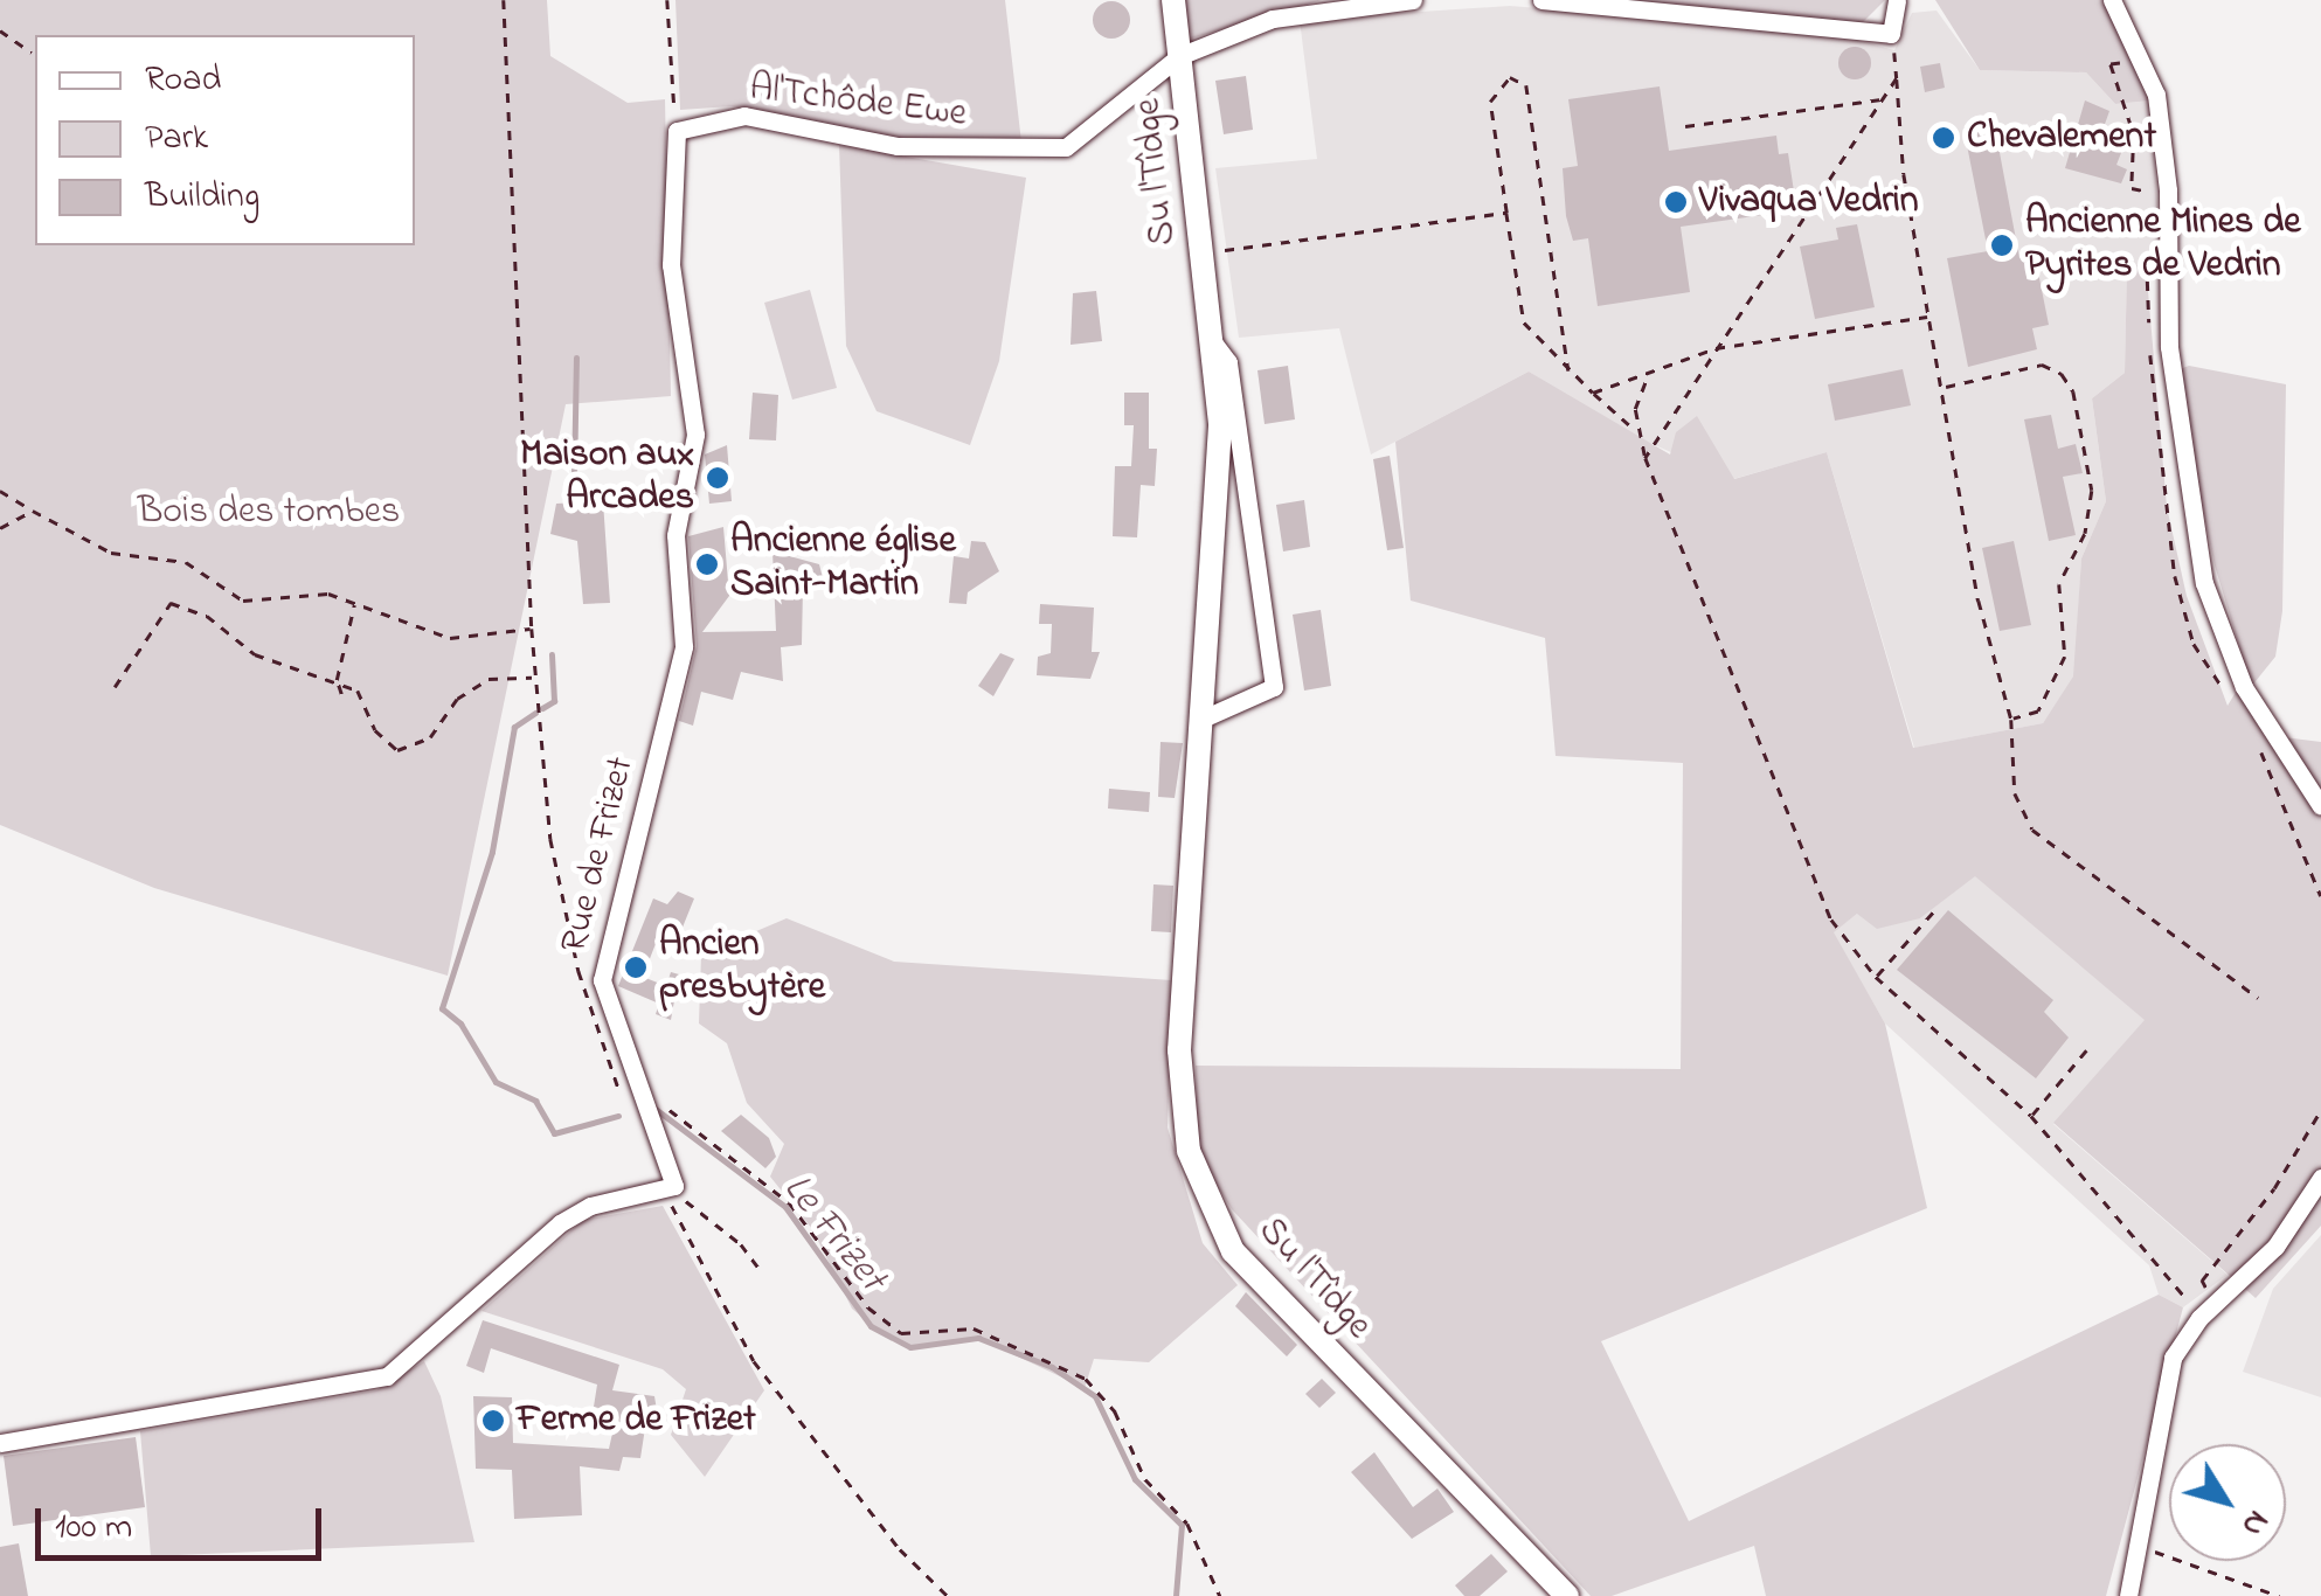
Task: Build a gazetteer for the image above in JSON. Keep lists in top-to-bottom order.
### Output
{
  "streets": {
    "street": ["Al'Tchôde Ewe", "Su l'Tîdge", "Rue de Frizet"]
  },
  "crossings": [
    ["Al'Tchôde Ewe", "Su l'Tîdge"],
    ["Al'Tchôde Ewe", "Rue de Frizet"]
  ],
  "water": ["Le Frizet"],
  "parks": ["Bois des tombes"],
  "places": [
    "Chevalement",
    "Vivaqua Vedrin",
    "Ancienne Mines de Pyrites de Vedrin",
    "Maison aux Arcades",
    "Ancienne église Saint-Martin",
    "Ancien presbytère",
    "Ferme de Frizet"
  ],
  "legend": ["Road", "Park", "Building"],
  "scale_bar": "100 m",
  "north": "bottom right"
}
